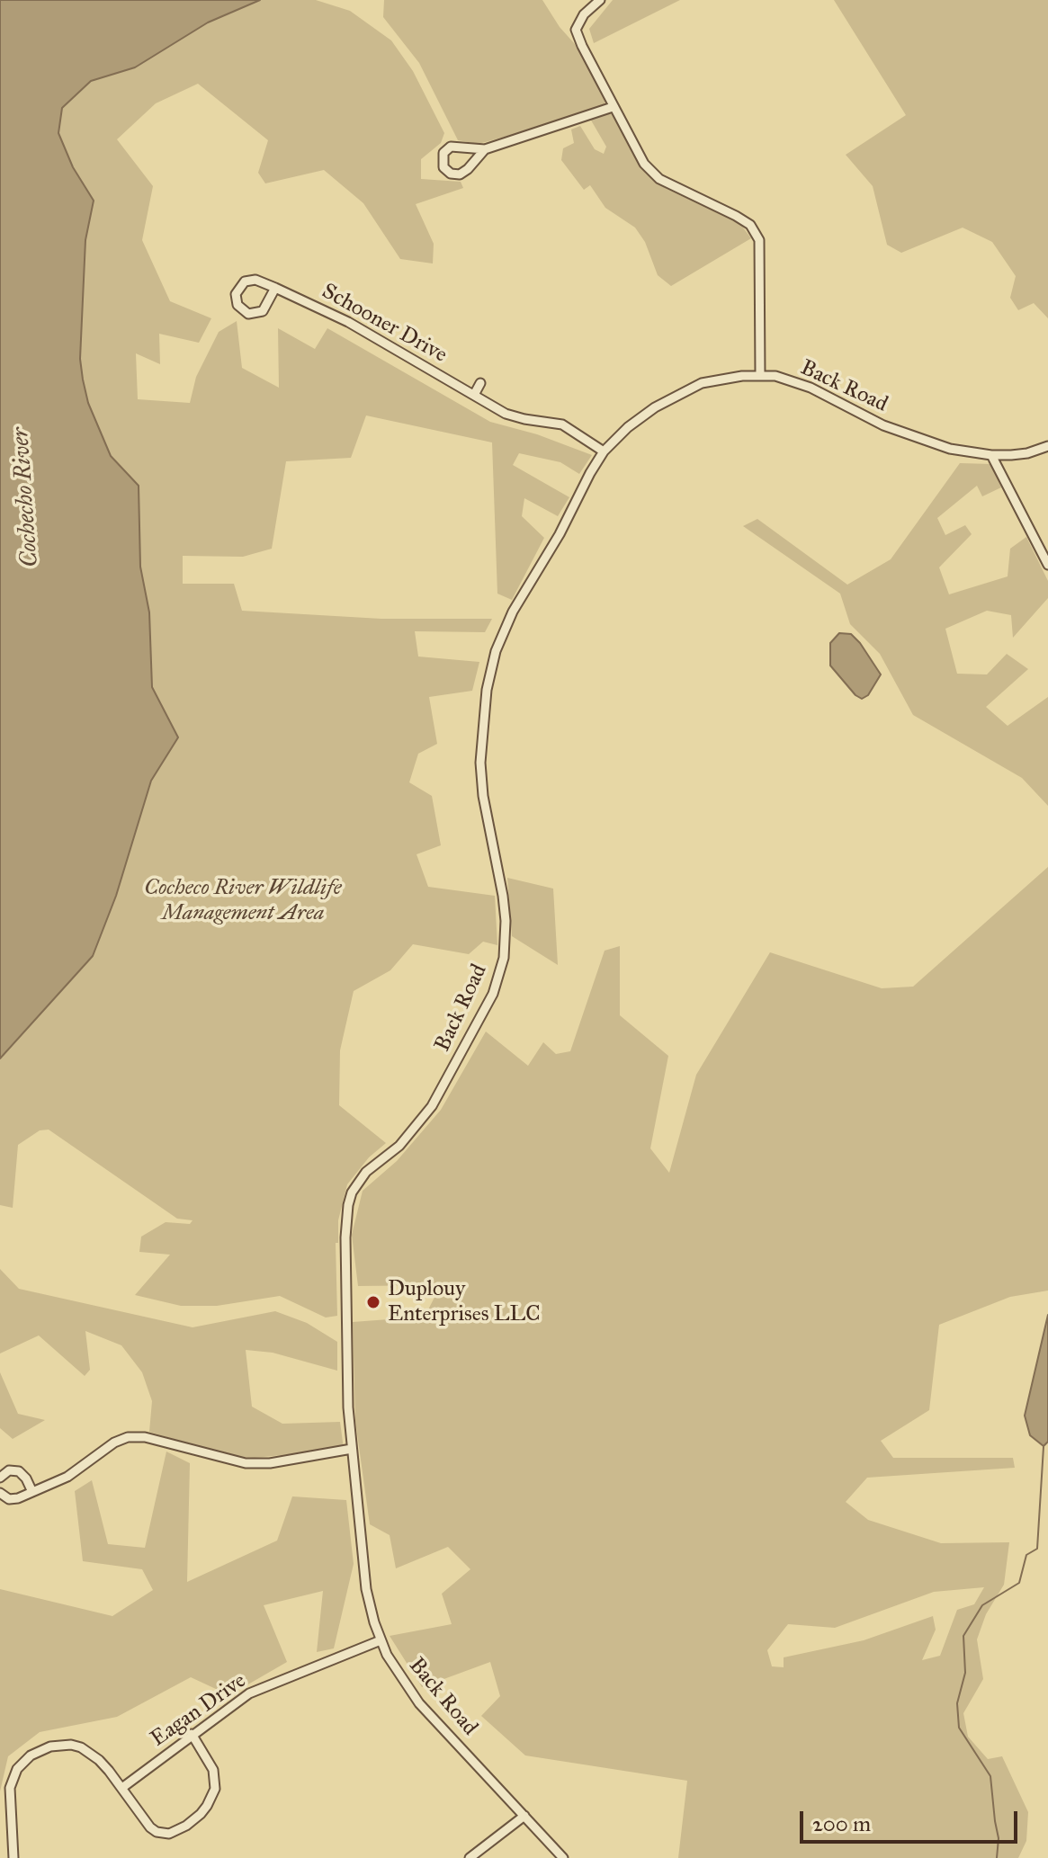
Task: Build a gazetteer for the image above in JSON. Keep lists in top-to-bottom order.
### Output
{
  "streets": {
    "street": ["Schooner Drive", "Back Road", "Eagan Drive"]
  },
  "crossings": [
    ["Schooner Drive", "Back Road"],
    ["Back Road", "Eagan Drive"]
  ],
  "water": ["Cochecho River"],
  "parks": ["Cocheco River Wildlife Management Area"],
  "places": ["Duplouy Enterprises LLC"],
  "scale_bar": "200 m"
}
